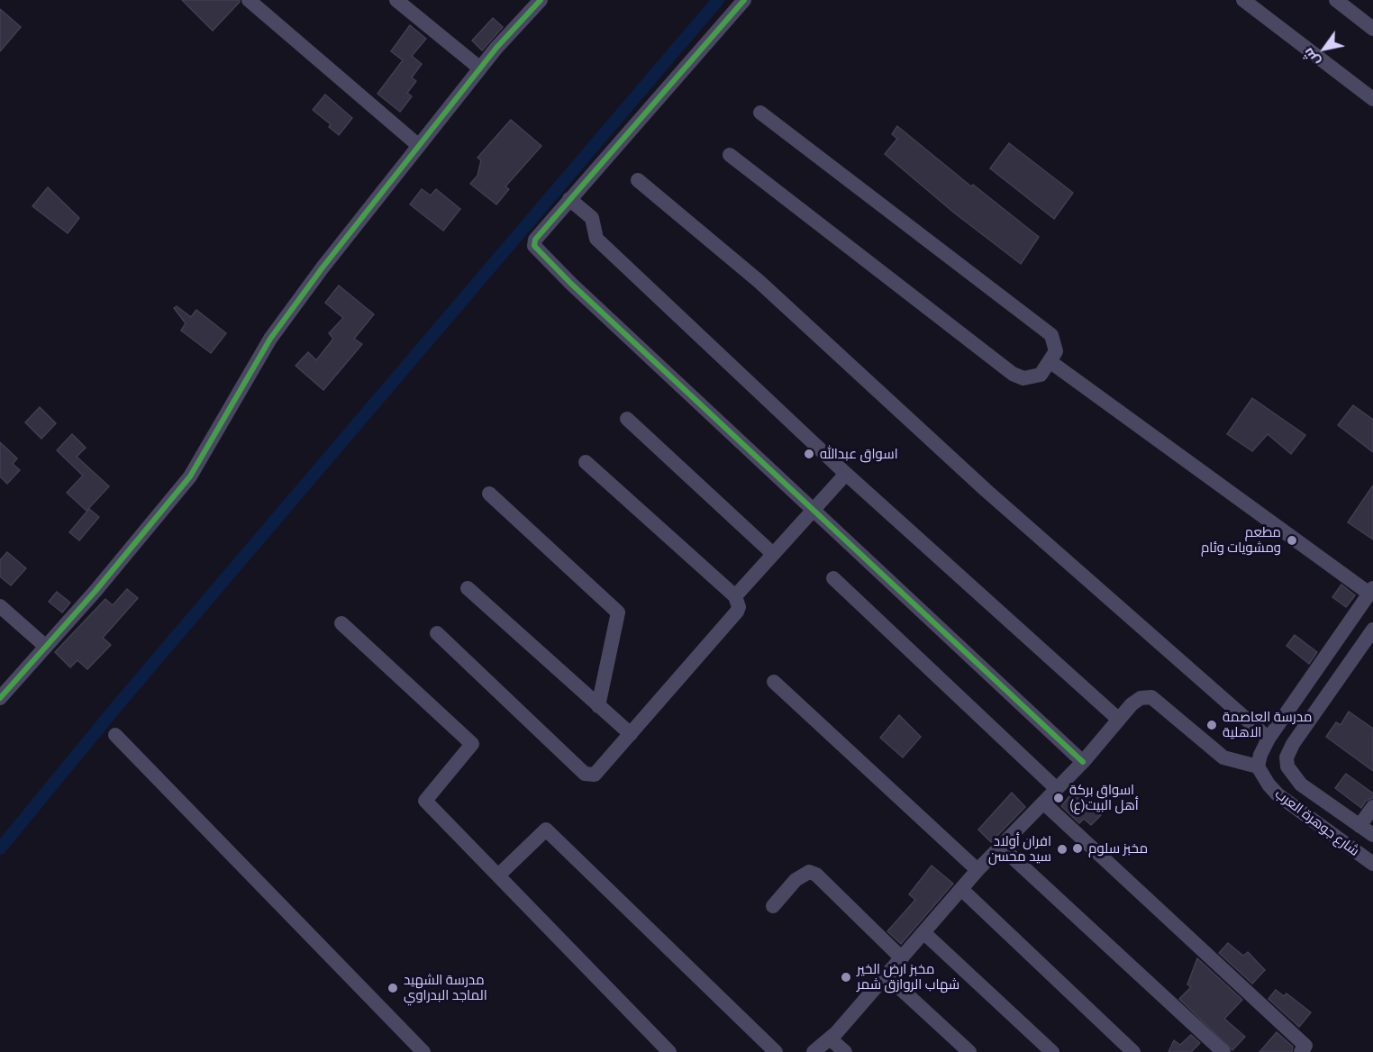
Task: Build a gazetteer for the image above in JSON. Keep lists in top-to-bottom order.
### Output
{
  "streets": {
    "street": ["شارع جوهرة العرب"]
  },
  "places": [
    "اسواق عبدالله",
    "مطعم ومشويات وئام",
    "مدرسة العاصمة الاهلية",
    "اسواق بركة أهل البيت(ع)",
    "مخبز سلوم",
    "افران أولاد سيد محسن",
    "مخبز ارض الخير شهاب الروازق شمر",
    "مدرسة الشهيد الماجد البدراوي"
  ],
  "north": "bottom left"
}
